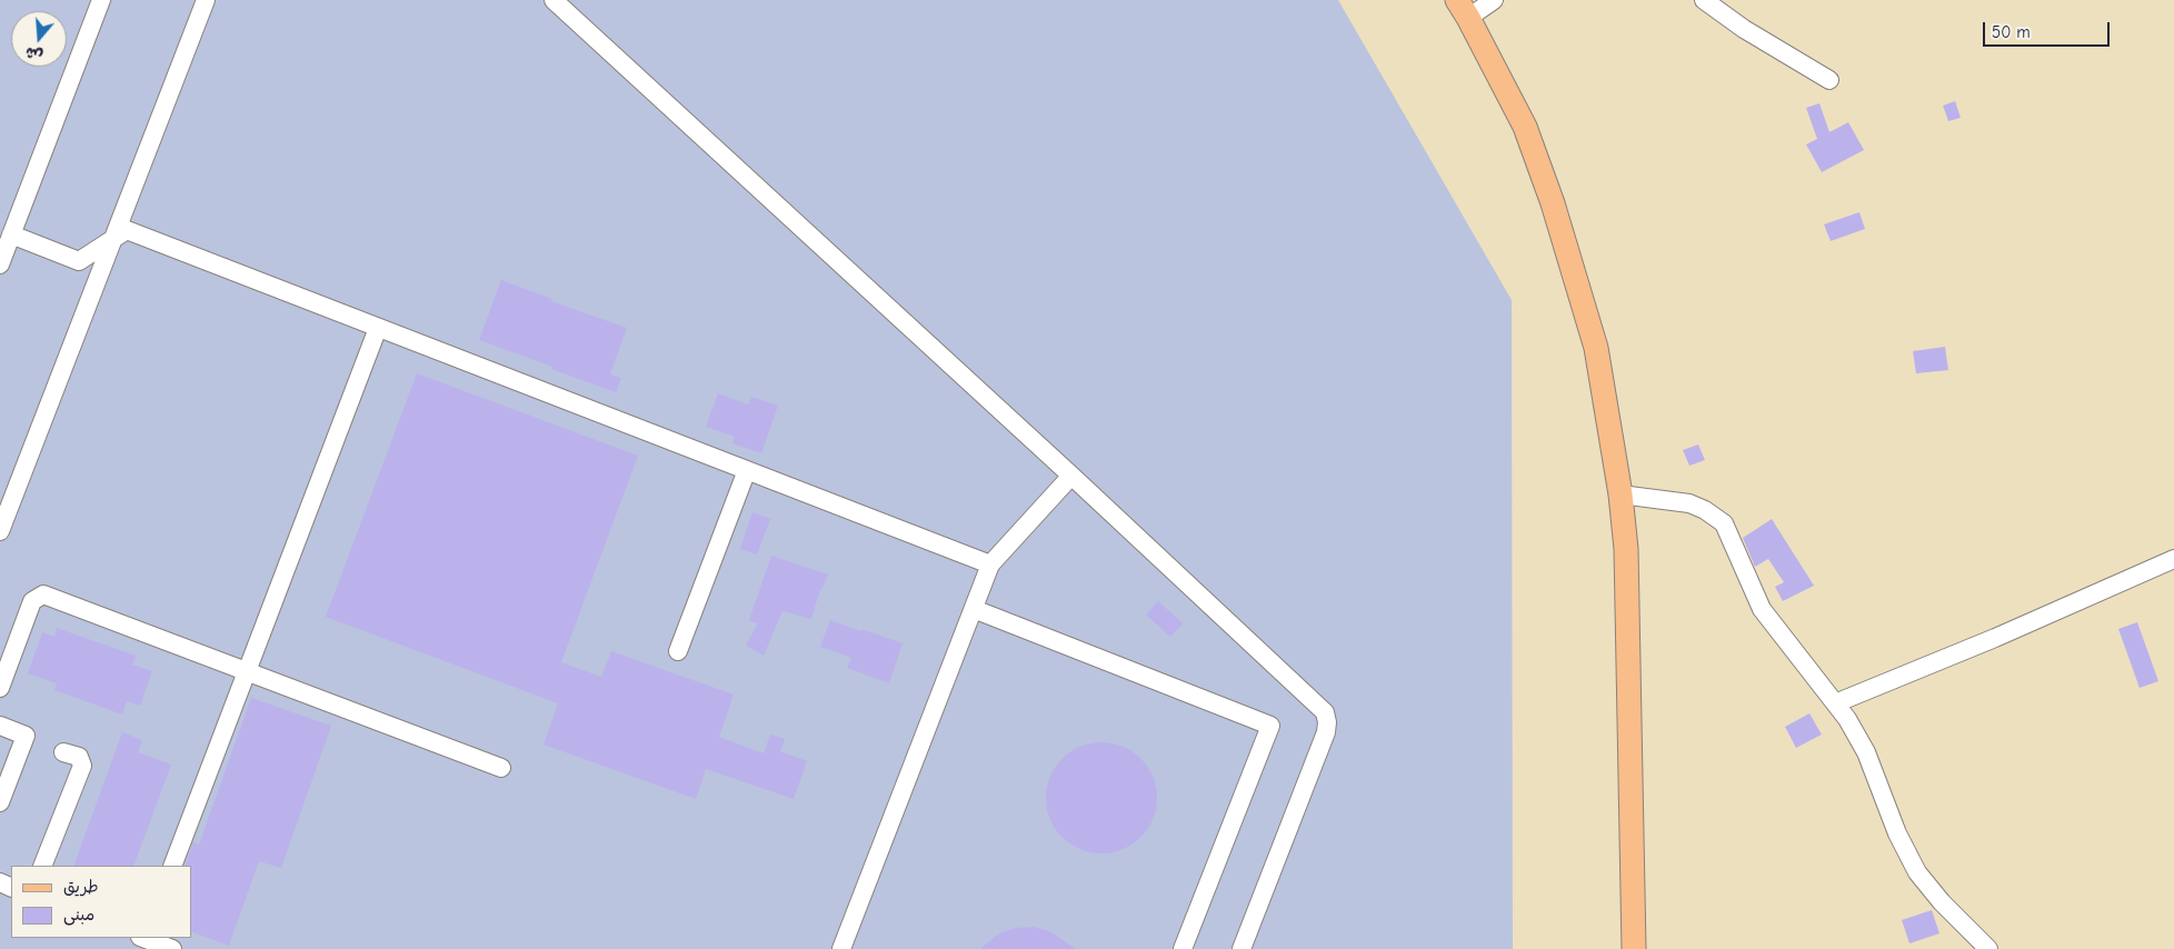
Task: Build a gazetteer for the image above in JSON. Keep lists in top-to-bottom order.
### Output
{
  "legend": ["طريق", "مبنى"],
  "scale_bar": "50 m",
  "north": "bottom"
}
